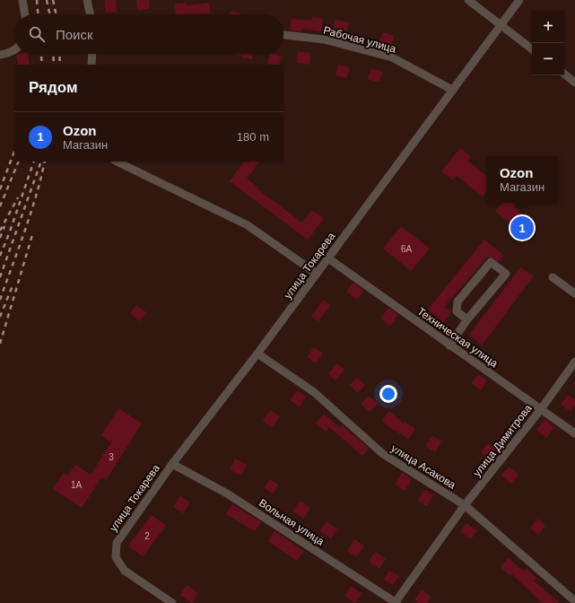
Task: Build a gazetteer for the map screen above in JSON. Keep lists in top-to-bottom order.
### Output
{
  "streets": {
    "street": [
      "Рабочая улица",
      "улица Токарева",
      "Техническая улица",
      "улица Димитрова",
      "улица Асакова",
      "Вольная улица"
    ]
  },
  "crossings": [
    ["Рабочая улица", "улица Токарева"],
    ["улица Токарева", "Техническая улица"],
    ["улица Токарева", "улица Асакова"],
    ["улица Токарева", "Вольная улица"],
    ["Техническая улица", "улица Димитрова"],
    ["улица Димитрова", "улица Асакова"],
    ["улица Димитрова", "Вольная улица"]
  ],
  "house_numbers": [
    "6А",
    "3",
    "1А",
    "2"
  ],
  "page": {
    "map_buttons": ["+", "−"],
    "search": "Поиск",
    "heading": "Рядом",
    "list": [
      {
        "mark": "1",
        "name": "Ozon",
        "note": "Магазин",
        "value": "180 m"
      }
    ],
    "popup": ["Ozon", "Магазин"],
    "pins": "1"
  }
}
